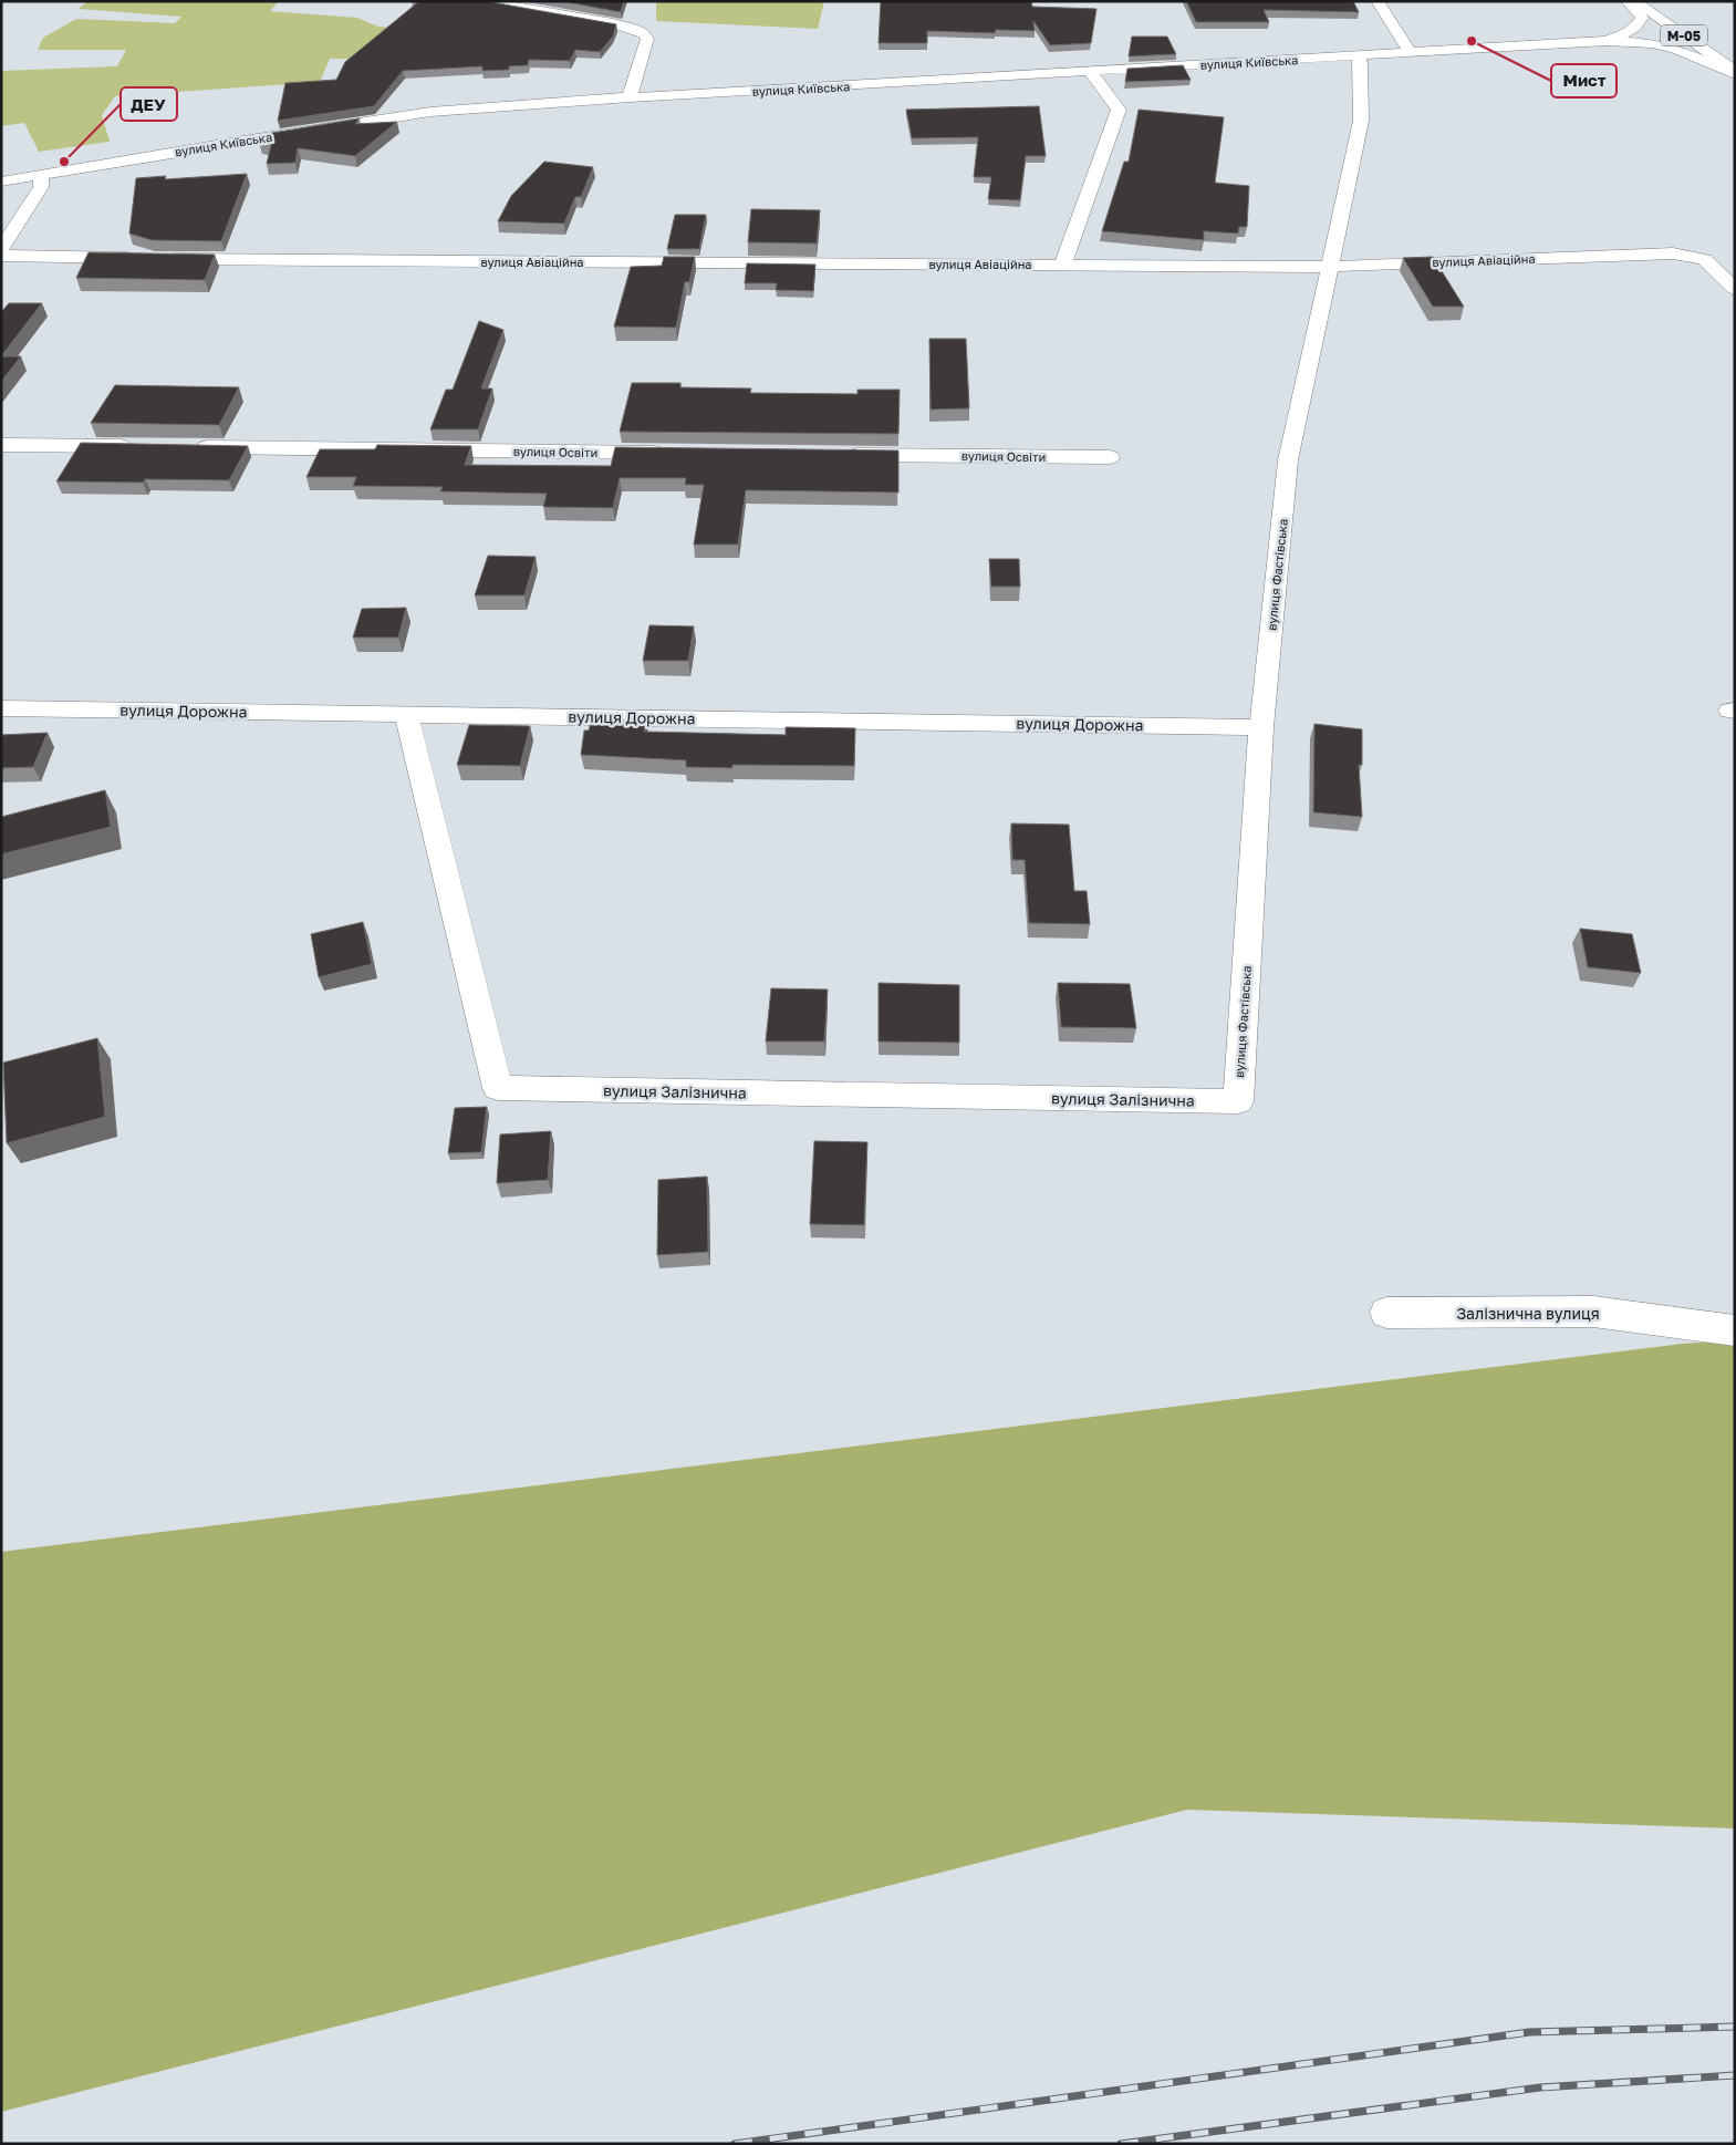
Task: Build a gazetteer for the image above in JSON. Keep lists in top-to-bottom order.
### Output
{
  "streets": {
    "main road": [
      "М-05",
      "вулиця Київська",
      "вулиця Авіаційна",
      "вулиця Освіти",
      "вулиця Фастівська",
      "вулиця Дорожна",
      "вулиця Залізнична",
      "Залізнична вулиця"
    ]
  },
  "crossings": [
    ["вулиця Київська", "вулиця Фастівська"],
    ["вулиця Авіаційна", "вулиця Фастівська"],
    ["вулиця Фастівська", "вулиця Дорожна"],
    ["вулиця Фастівська", "вулиця Залізнична"],
    ["вулиця Дорожна", "вулиця Залізнична"]
  ],
  "places": ["Мист", "ДЕУ"]
}
